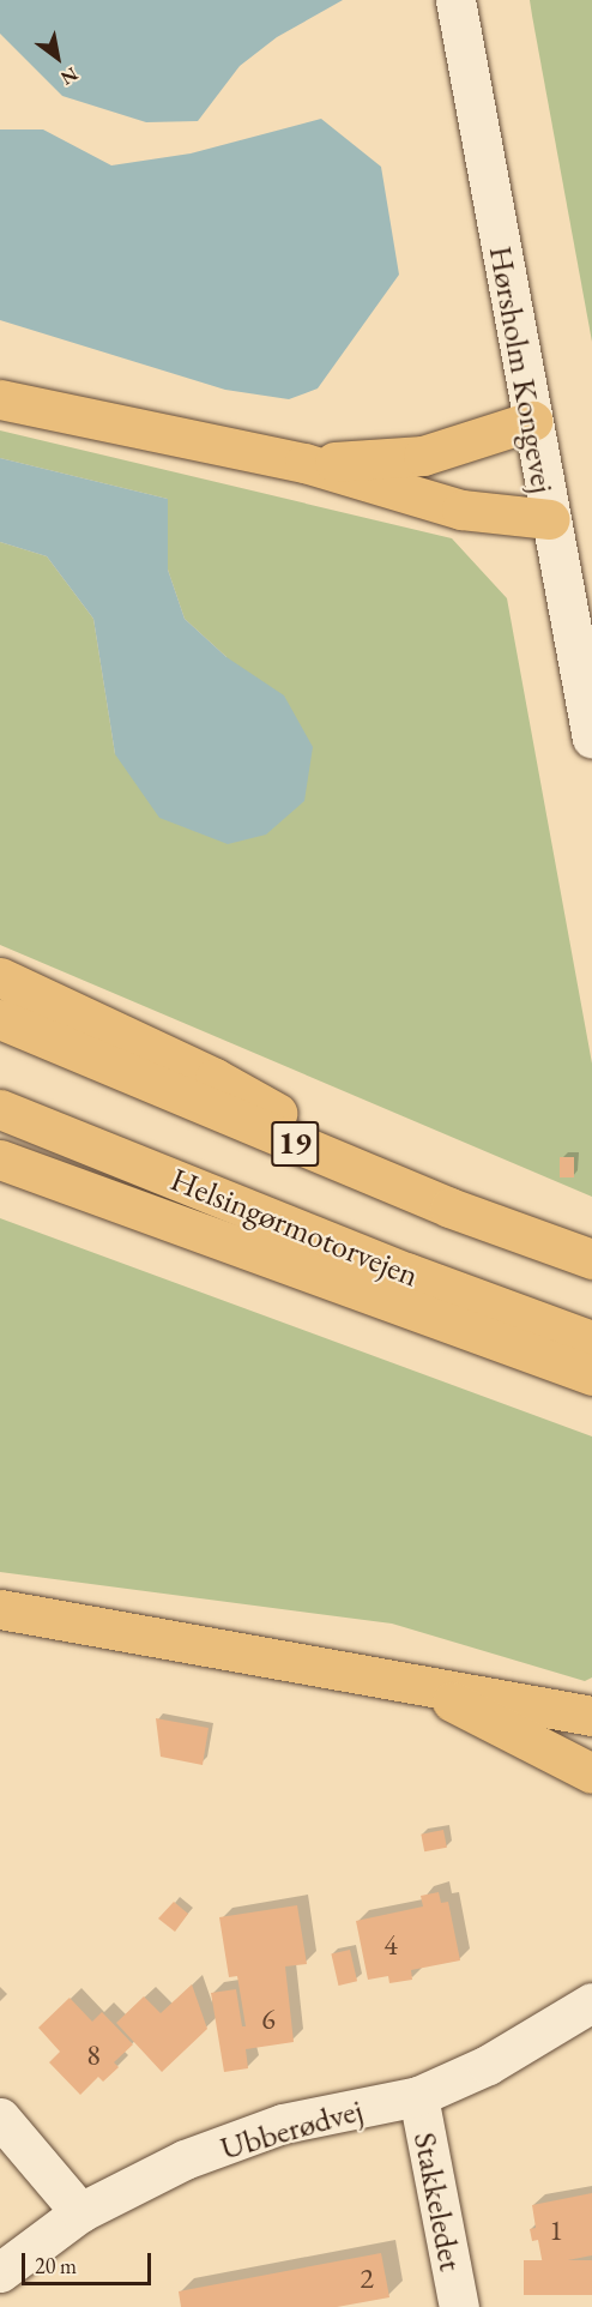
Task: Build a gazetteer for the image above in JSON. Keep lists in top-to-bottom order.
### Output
{
  "streets": {
    "highway": ["19", "Helsingørmotorvejen"],
    "street": ["Hørsholm Kongevej", "Ubberødvej", "Stakkeledet"]
  },
  "crossings": [
    ["Ubberødvej", "Stakkeledet"]
  ],
  "house_numbers": [
    "4",
    "6",
    "8",
    "1",
    "2"
  ],
  "scale_bar": "20 m",
  "north": "bottom right"
}
